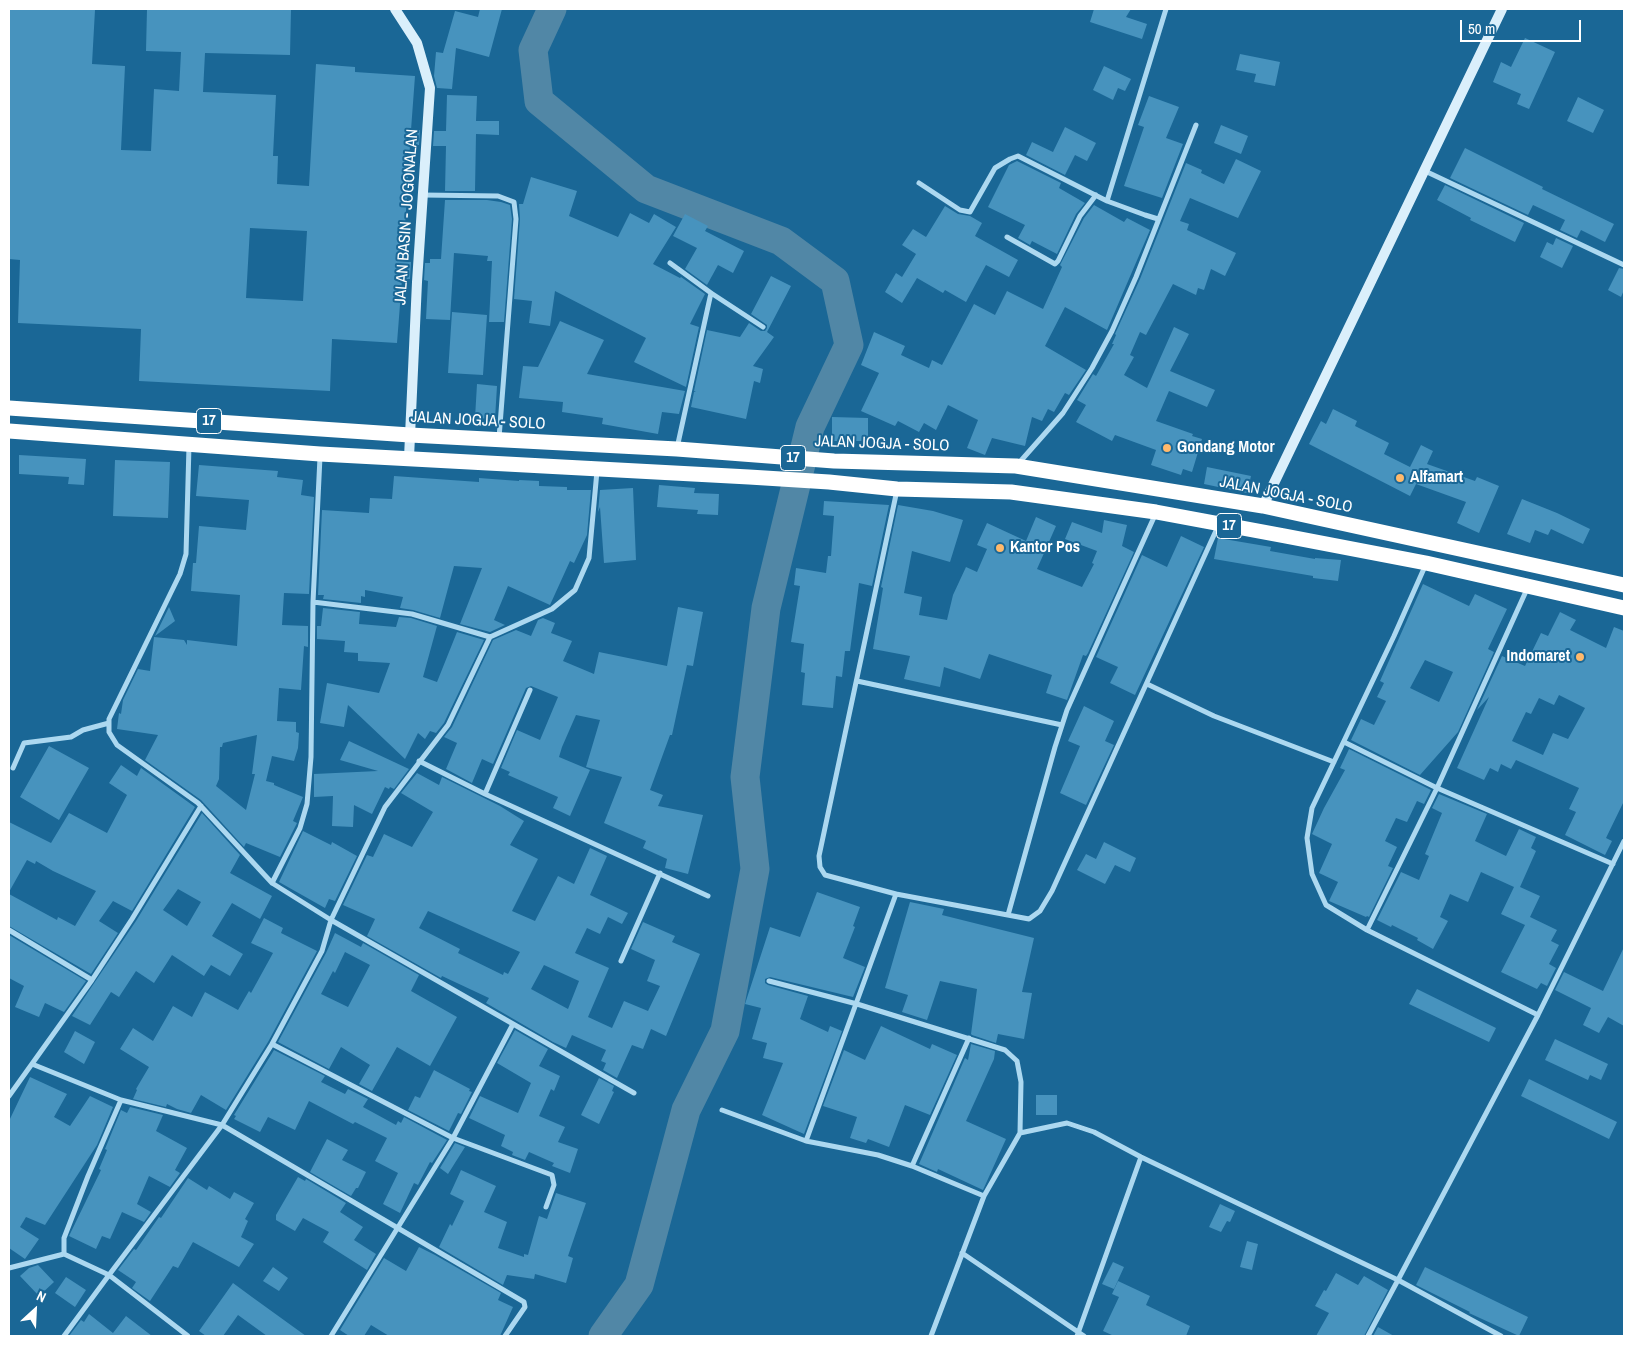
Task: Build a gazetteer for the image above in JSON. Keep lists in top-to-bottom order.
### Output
{
  "streets": {
    "highway": ["17", "JALAN JOGJA - SOLO"],
    "street": ["JALAN BASIN - JOGONALAN"]
  },
  "crossings": [
    ["JALAN BASIN - JOGONALAN", "17"],
    ["JALAN BASIN - JOGONALAN", "JALAN JOGJA - SOLO"]
  ],
  "places": [
    "Gondang Motor",
    "Alfamart",
    "Kantor Pos",
    "Indomaret"
  ],
  "scale_bar": "50 m",
  "north": "top right"
}
